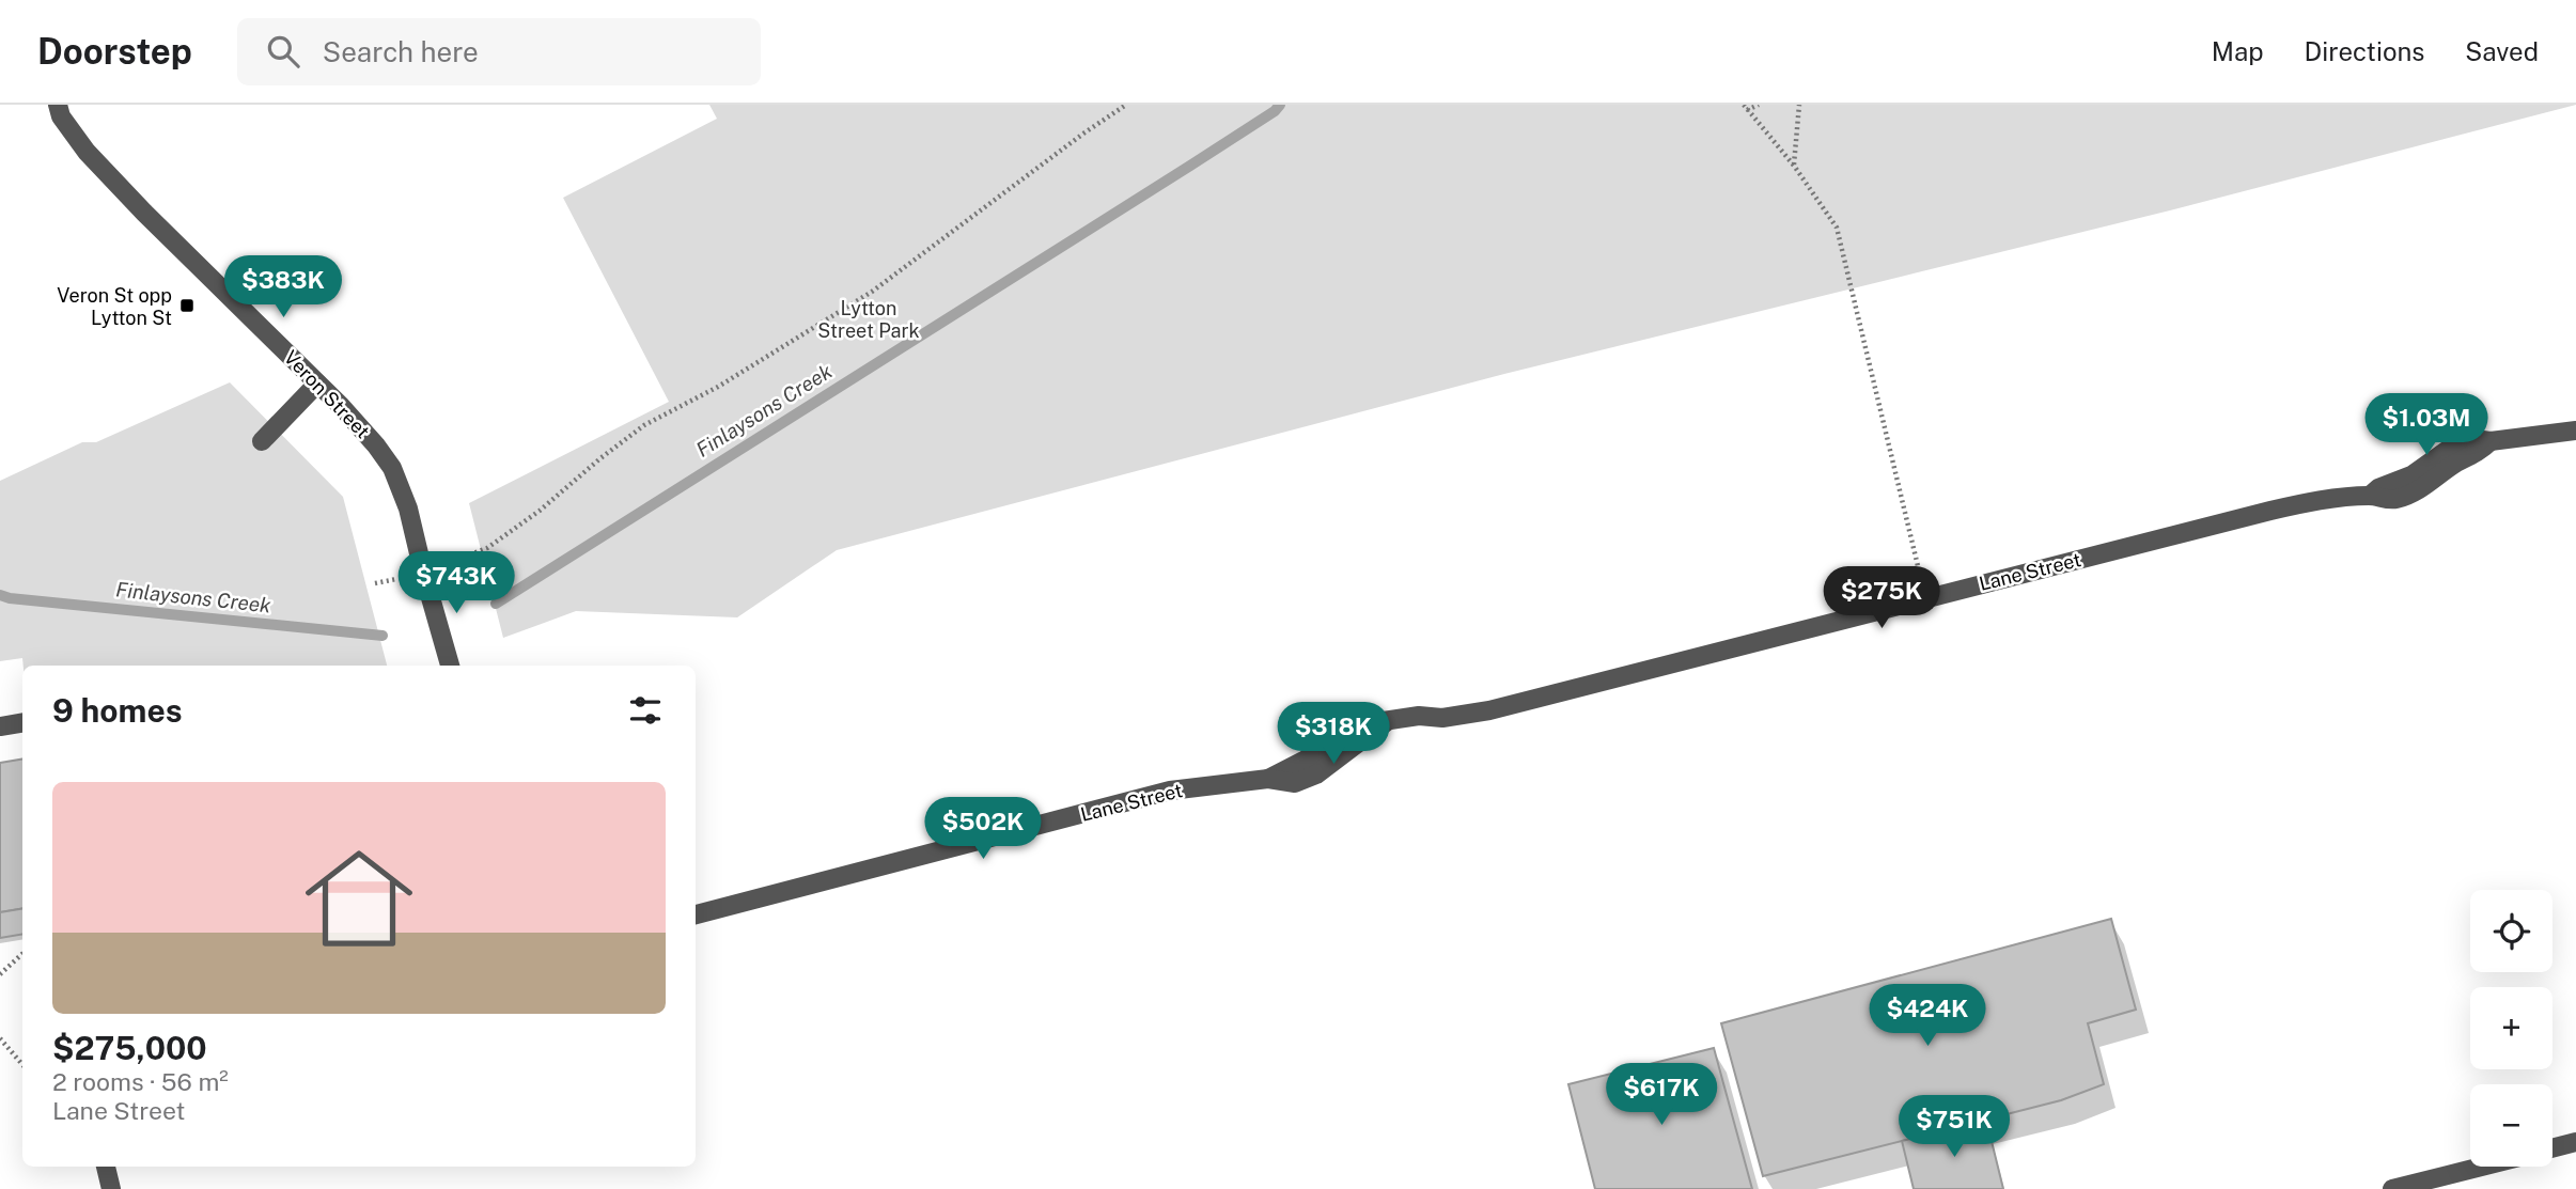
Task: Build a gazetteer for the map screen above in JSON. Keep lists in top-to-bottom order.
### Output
{
  "streets": {
    "street": ["Veron Street", "Lane Street"]
  },
  "water": ["Finlaysons Creek"],
  "parks": ["Lytton Street Park"],
  "places": {
    "transit": ["Veron St opp Lytton St"]
  },
  "page": {
    "header": "Doorstep",
    "search": "Search here",
    "nav": ["Map", "Directions", "Saved"],
    "price": [
      "$383K",
      "$1.03M",
      "$743K",
      "$275K",
      "$318K",
      "$502K",
      "$424K",
      "$617K",
      "$751K"
    ],
    "heading": "9 homes",
    "list": [
      {
        "name": "$275,000",
        "note": "2 rooms · 56 m² · Lane Street"
      }
    ],
    "map_buttons": ["+", "−"]
  }
}
